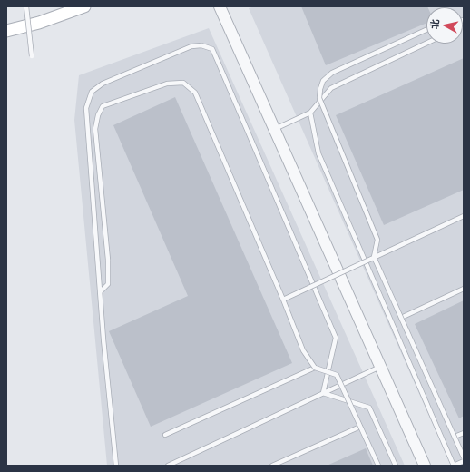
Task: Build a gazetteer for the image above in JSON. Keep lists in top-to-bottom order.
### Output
{
  "north": "left"
}
